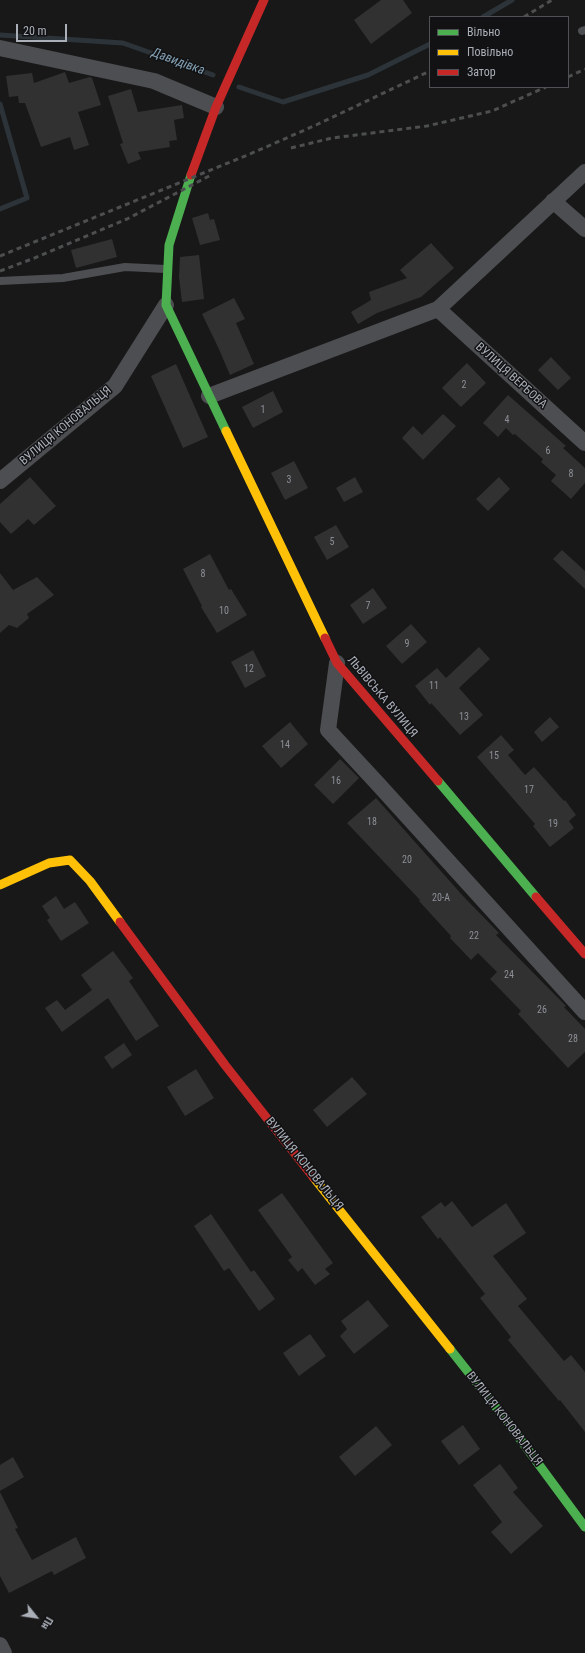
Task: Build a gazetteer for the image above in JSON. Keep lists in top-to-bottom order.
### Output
{
  "streets": {
    "street": ["ВУЛИЦЯ ВЕРБОВА", "ВУЛИЦЯ КОНОВАЛЬЦЯ", "ЛЬВІВСЬКА ВУЛИЦЯ"]
  },
  "crossings": [
    ["ВУЛИЦЯ КОНОВАЛЬЦЯ", "ЛЬВІВСЬКА ВУЛИЦЯ"]
  ],
  "water": ["Давидівка"],
  "house_numbers": [
    "2",
    "1",
    "4",
    "6",
    "8",
    "3",
    "5",
    "8",
    "7",
    "10",
    "9",
    "12",
    "11",
    "13",
    "14",
    "15",
    "16",
    "17",
    "18",
    "19",
    "20",
    "20-А",
    "22",
    "24",
    "26",
    "28"
  ],
  "legend": ["Вільно", "Повільно", "Затор"],
  "scale_bar": "20 m",
  "north": "bottom right"
}
